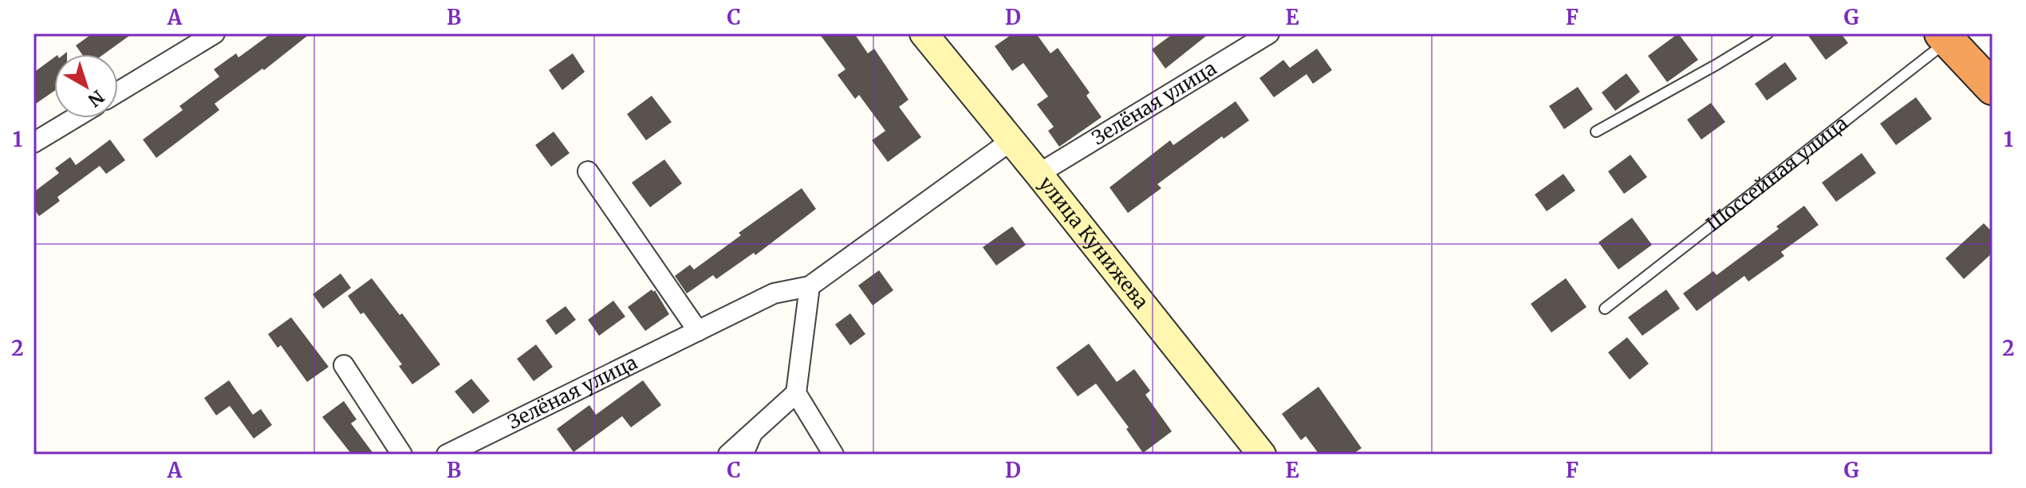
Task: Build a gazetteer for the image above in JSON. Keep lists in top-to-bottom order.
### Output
{
  "streets": {
    "highway": ["Шоссейная улица"],
    "street": ["Зелёная улица", "улица Кунижева"]
  },
  "crossings": [
    ["Зелёная улица", "улица Кунижева"]
  ],
  "north": "bottom right",
  "grid": {
    "columns": [
      "A",
      "B",
      "C",
      "D",
      "E",
      "F",
      "G"
    ],
    "rows": ["1", "2"]
  }
}
